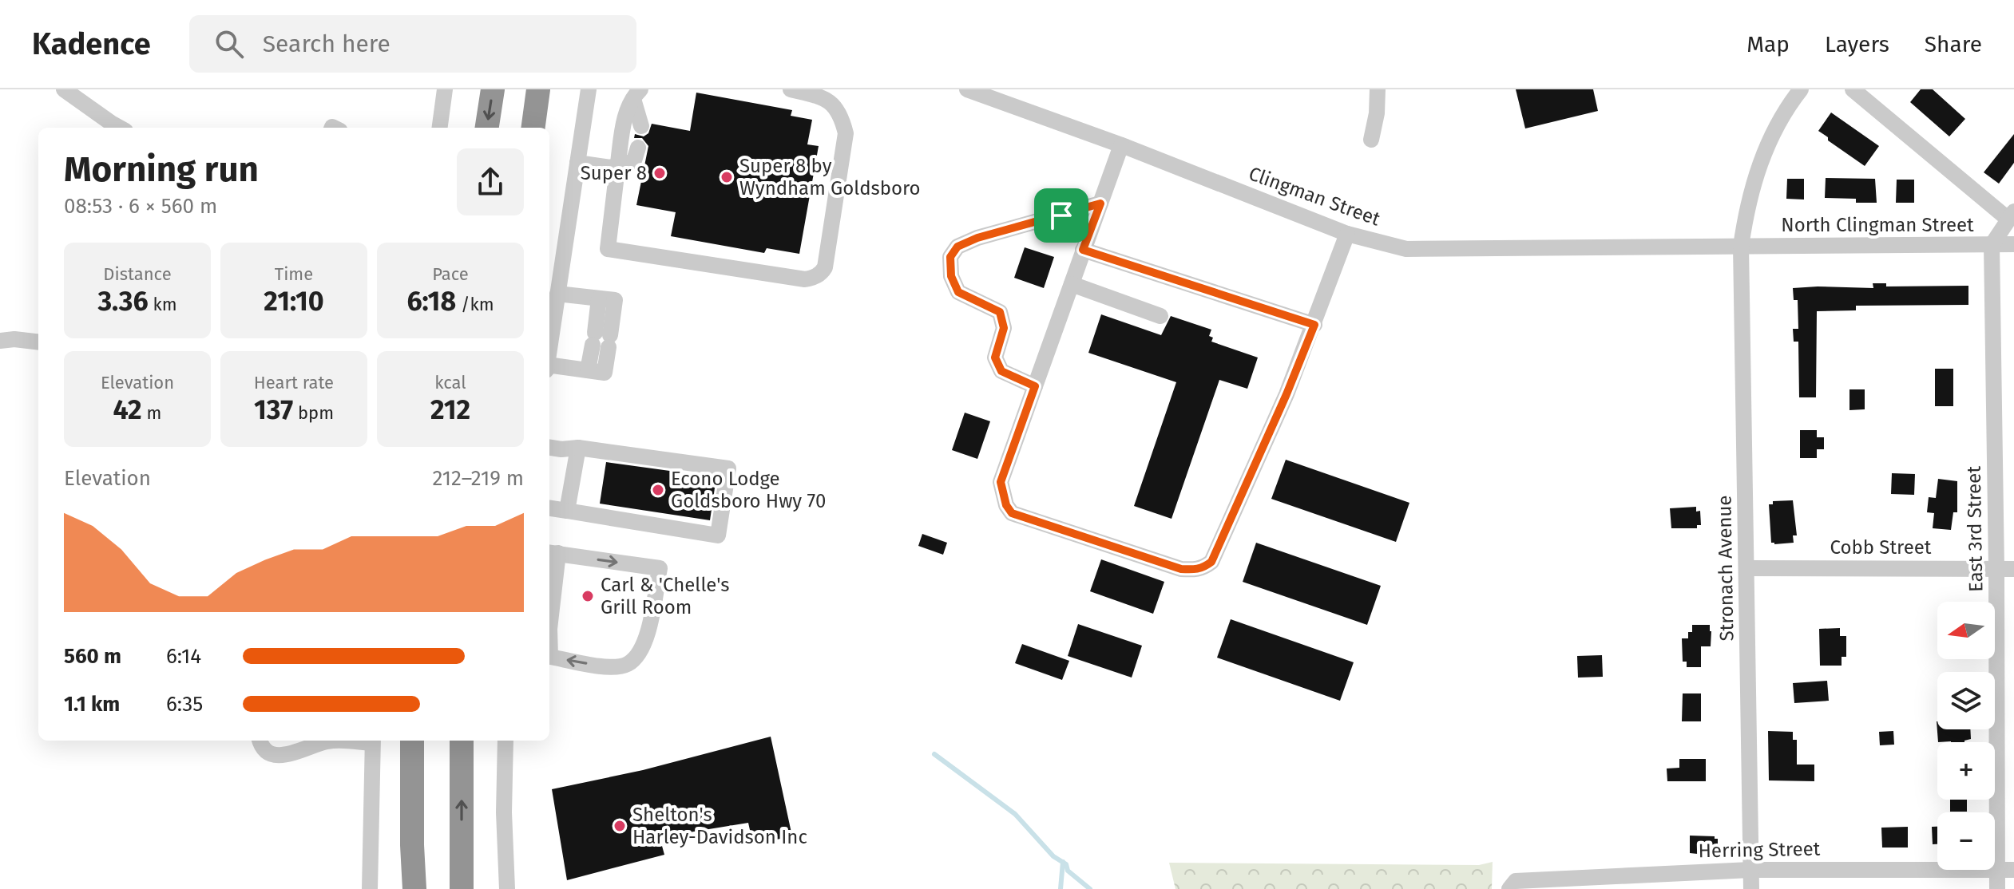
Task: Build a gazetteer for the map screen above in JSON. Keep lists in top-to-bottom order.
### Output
{
  "streets": {
    "street": [
      "Clingman Street",
      "North Clingman Street",
      "East 3rd Street",
      "Cobb Street",
      "Stronach Avenue",
      "Herring Street"
    ]
  },
  "crossings": [
    ["Clingman Street", "North Clingman Street"],
    ["Clingman Street", "Stronach Avenue"],
    ["North Clingman Street", "East 3rd Street"],
    ["North Clingman Street", "Stronach Avenue"],
    ["East 3rd Street", "Cobb Street"],
    ["East 3rd Street", "Herring Street"],
    ["Cobb Street", "Stronach Avenue"],
    ["Stronach Avenue", "Herring Street"]
  ],
  "places": [
    "Super 8",
    "Super 8 by Wyndham Goldsboro",
    "Econo Lodge Goldsboro Hwy 70",
    "Carl & 'Chelle's Grill Room",
    "Shelton's Harley-Davidson Inc"
  ],
  "north": "left",
  "page": {
    "header": "Kadence",
    "search": "Search here",
    "nav": ["Map", "Layers", "Share"],
    "heading": ["Morning run", "08:53 · 6 × 560 m"],
    "stats": [
      ["Distance", "3.36 km"],
      ["Time", "21:10"],
      ["Pace", "6:18 /km"],
      ["Elevation", "42 m"],
      ["Heart rate", "137 bpm"],
      ["kcal", "212"]
    ],
    "chart": ["Elevation", "212–219 m"],
    "map_buttons": ["+", "−"],
    "list": [
      {
        "name": "560 m",
        "note": "6:14"
      },
      {
        "name": "1.1 km",
        "note": "6:35"
      }
    ]
  }
}
